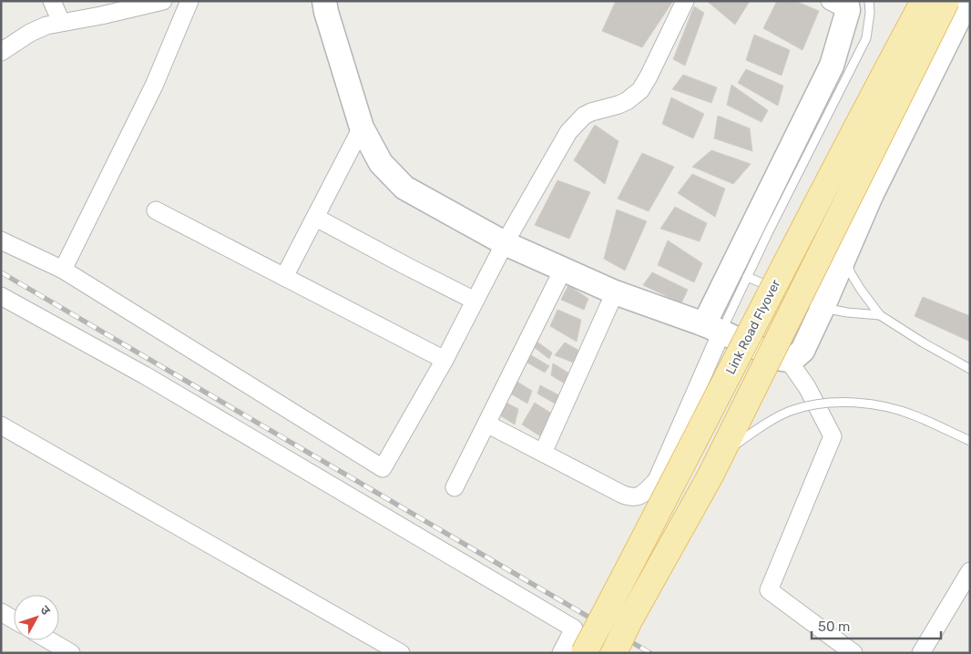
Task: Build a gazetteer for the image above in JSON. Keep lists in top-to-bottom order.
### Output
{
  "streets": {
    "main road": ["Link Road Flyover"]
  },
  "scale_bar": "50 m",
  "north": "top right"
}
